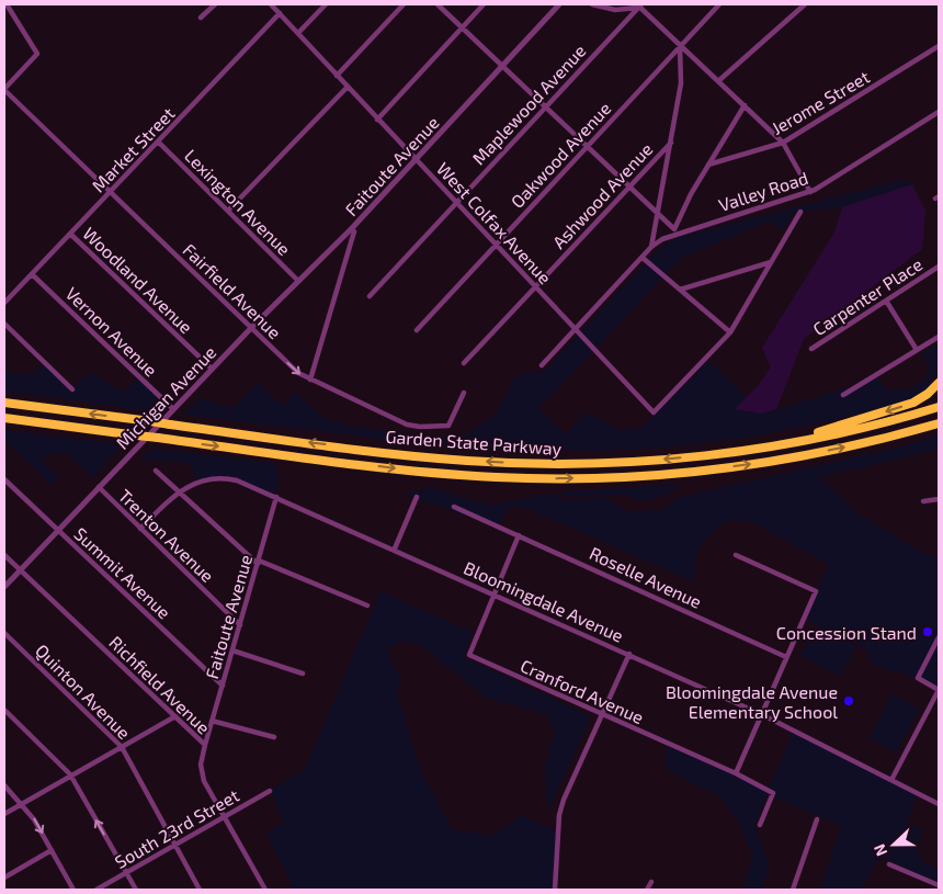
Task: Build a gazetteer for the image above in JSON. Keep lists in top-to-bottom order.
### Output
{
  "streets": {
    "highway": ["Garden State Parkway"],
    "street": [
      "Jerome Street",
      "Maplewood Avenue",
      "Market Street",
      "Oakwood Avenue",
      "Faitoute Avenue",
      "Valley Road",
      "Ashwood Avenue",
      "Lexington Avenue",
      "West Colfax Avenue",
      "Woodland Avenue",
      "Fairfield Avenue",
      "Carpenter Place",
      "Vernon Avenue",
      "Michigan Avenue",
      "Trenton Avenue",
      "Summit Avenue",
      "Roselle Avenue",
      "Bloomingdale Avenue",
      "Richfield Avenue",
      "Quinton Avenue",
      "Cranford Avenue",
      "South 23rd Street"
    ]
  },
  "crossings": [
    ["Maplewood Avenue", "West Colfax Avenue"],
    ["Market Street", "Lexington Avenue"],
    ["Market Street", "West Colfax Avenue"],
    ["Market Street", "Woodland Avenue"],
    ["Market Street", "Fairfield Avenue"],
    ["Market Street", "Vernon Avenue"],
    ["Oakwood Avenue", "West Colfax Avenue"],
    ["Faitoute Avenue", "West Colfax Avenue"],
    ["Faitoute Avenue", "Fairfield Avenue"],
    ["Faitoute Avenue", "Michigan Avenue"],
    ["Faitoute Avenue", "Trenton Avenue"],
    ["Faitoute Avenue", "Summit Avenue"],
    ["Faitoute Avenue", "Bloomingdale Avenue"],
    ["Faitoute Avenue", "Richfield Avenue"],
    ["Ashwood Avenue", "West Colfax Avenue"],
    ["Lexington Avenue", "Michigan Avenue"],
    ["Woodland Avenue", "Michigan Avenue"],
    ["Fairfield Avenue", "Michigan Avenue"],
    ["Vernon Avenue", "Michigan Avenue"],
    ["Michigan Avenue", "Trenton Avenue"],
    ["Michigan Avenue", "Summit Avenue"],
    ["Michigan Avenue", "Richfield Avenue"],
    ["Trenton Avenue", "Bloomingdale Avenue"],
    ["Bloomingdale Avenue", "Cranford Avenue"],
    ["Richfield Avenue", "South 23rd Street"],
    ["Quinton Avenue", "South 23rd Street"]
  ],
  "places": ["Concession Stand", "Bloomingdale Avenue Elementary School"],
  "north": "left"
}
